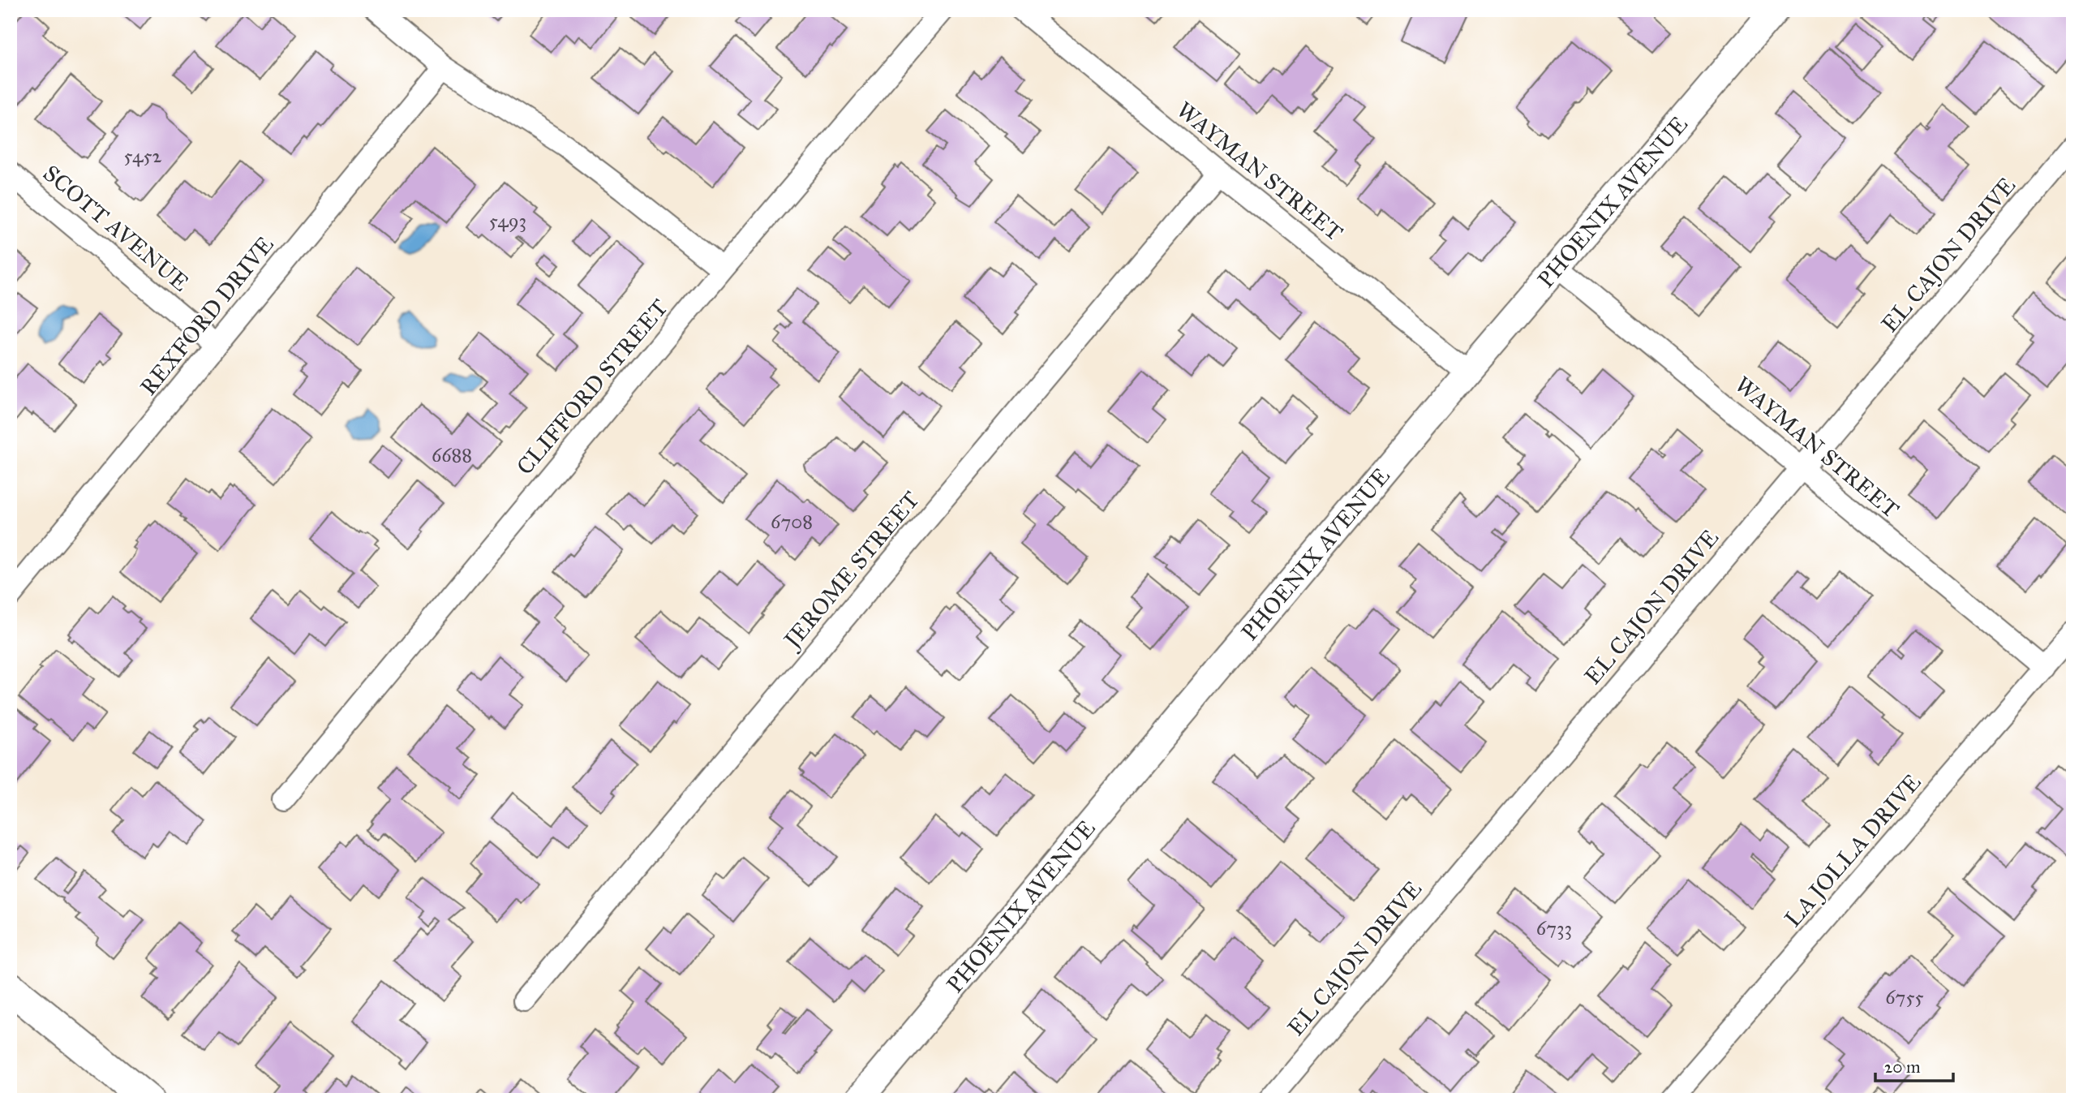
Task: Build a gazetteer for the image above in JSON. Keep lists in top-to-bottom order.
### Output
{
  "streets": {
    "street": [
      "WAYMAN STREET",
      "PHOENIX AVENUE",
      "SCOTT AVENUE",
      "EL CAJON DRIVE",
      "REXFORD DRIVE",
      "CLIFFORD STREET",
      "JEROME STREET",
      "LA JOLLA DRIVE"
    ]
  },
  "crossings": [
    ["WAYMAN STREET", "PHOENIX AVENUE"],
    ["WAYMAN STREET", "EL CAJON DRIVE"],
    ["WAYMAN STREET", "JEROME STREET"],
    ["WAYMAN STREET", "LA JOLLA DRIVE"],
    ["SCOTT AVENUE", "REXFORD DRIVE"]
  ],
  "house_numbers": [
    "5452",
    "5493",
    "6688",
    "6708",
    "6733",
    "6755"
  ],
  "scale_bar": "20 m"
}
